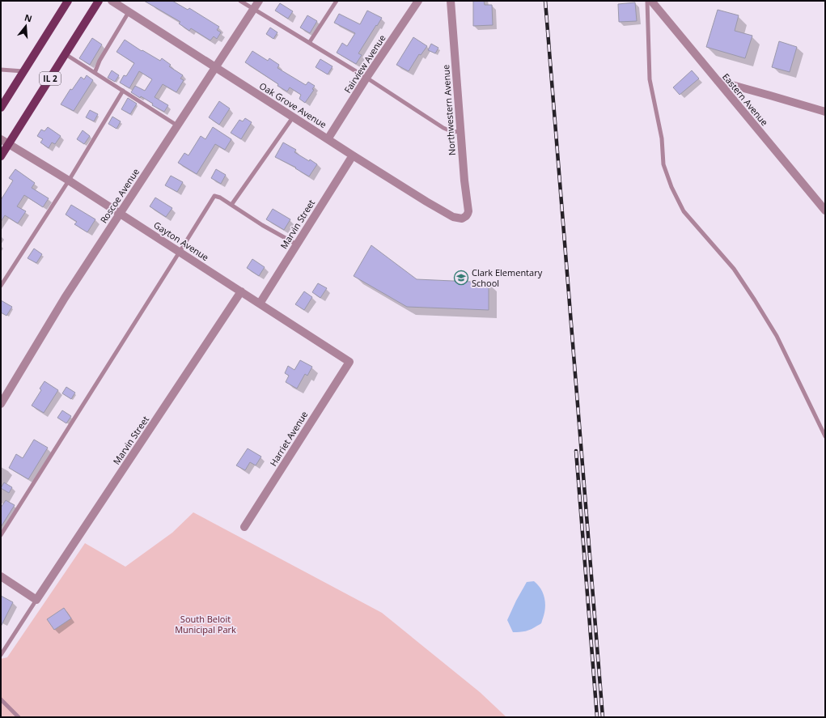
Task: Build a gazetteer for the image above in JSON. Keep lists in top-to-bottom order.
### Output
{
  "streets": {
    "main road": ["IL 2"],
    "street": [
      "Fairview Avenue",
      "Eastern Avenue",
      "Oak Grove Avenue",
      "Northwestern Avenue",
      "Roscoe Avenue",
      "Marvin Street",
      "Gayton Avenue",
      "Harriet Avenue"
    ]
  },
  "crossings": [
    ["Fairview Avenue", "Oak Grove Avenue"],
    ["IL 2", "Gayton Avenue"],
    ["Oak Grove Avenue", "Northwestern Avenue"],
    ["Oak Grove Avenue", "Roscoe Avenue"],
    ["Oak Grove Avenue", "Marvin Street"],
    ["Roscoe Avenue", "Gayton Avenue"],
    ["Marvin Street", "Gayton Avenue"],
    ["Gayton Avenue", "Harriet Avenue"]
  ],
  "parks": ["South Beloit Municipal Park"],
  "places": {
    "school or university": ["Clark Elementary School"]
  },
  "north": "top"
}
